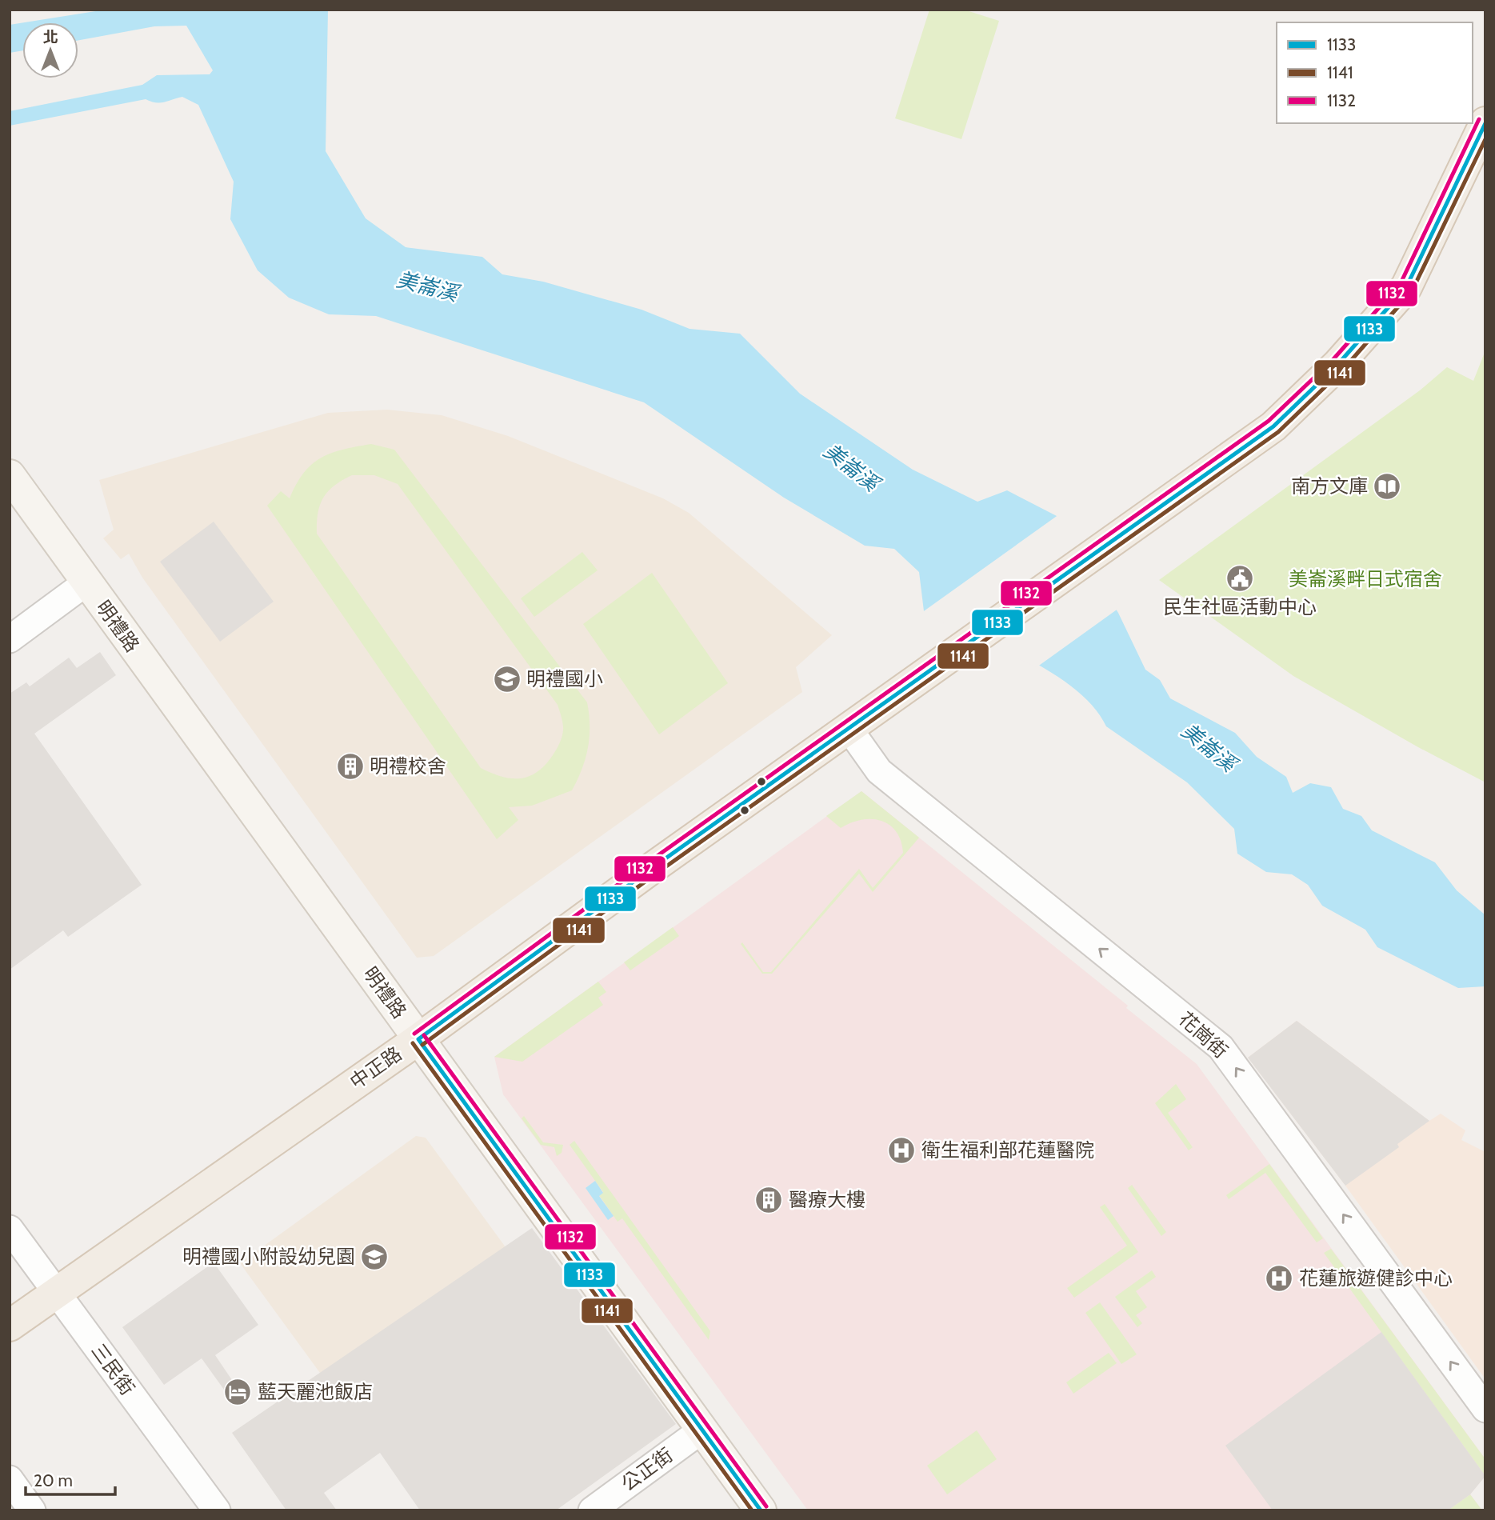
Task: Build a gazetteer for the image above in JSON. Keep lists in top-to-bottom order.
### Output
{
  "streets": {
    "main road": ["中正路"],
    "street": [
      "明禮路",
      "花崗街",
      "三民街",
      "公正街"
    ]
  },
  "crossings": [
    ["明禮路", "中正路"],
    ["明禮路", "公正街"],
    ["花崗街", "中正路"],
    ["中正路", "三民街"]
  ],
  "one_way": ["花崗街"],
  "water": ["美崙溪"],
  "parks": ["美崙溪畔日式宿舍"],
  "places": {
    "library": ["南方文庫"],
    "public building": ["民生社區活動中心"],
    "school or university": ["明禮國小", "明禮國小附設幼兒園"],
    "building": ["明禮校舍", "醫療大樓"],
    "hospital": ["衛生福利部花蓮醫院", "花蓮旅遊健診中心"],
    "hotel": ["藍天麗池飯店"]
  },
  "lines": ["transit line 1132", "transit line 1133", "transit line 1141"],
  "legend": ["1133", "1141", "1132"],
  "scale_bar": "20 m",
  "north": "top"
}
